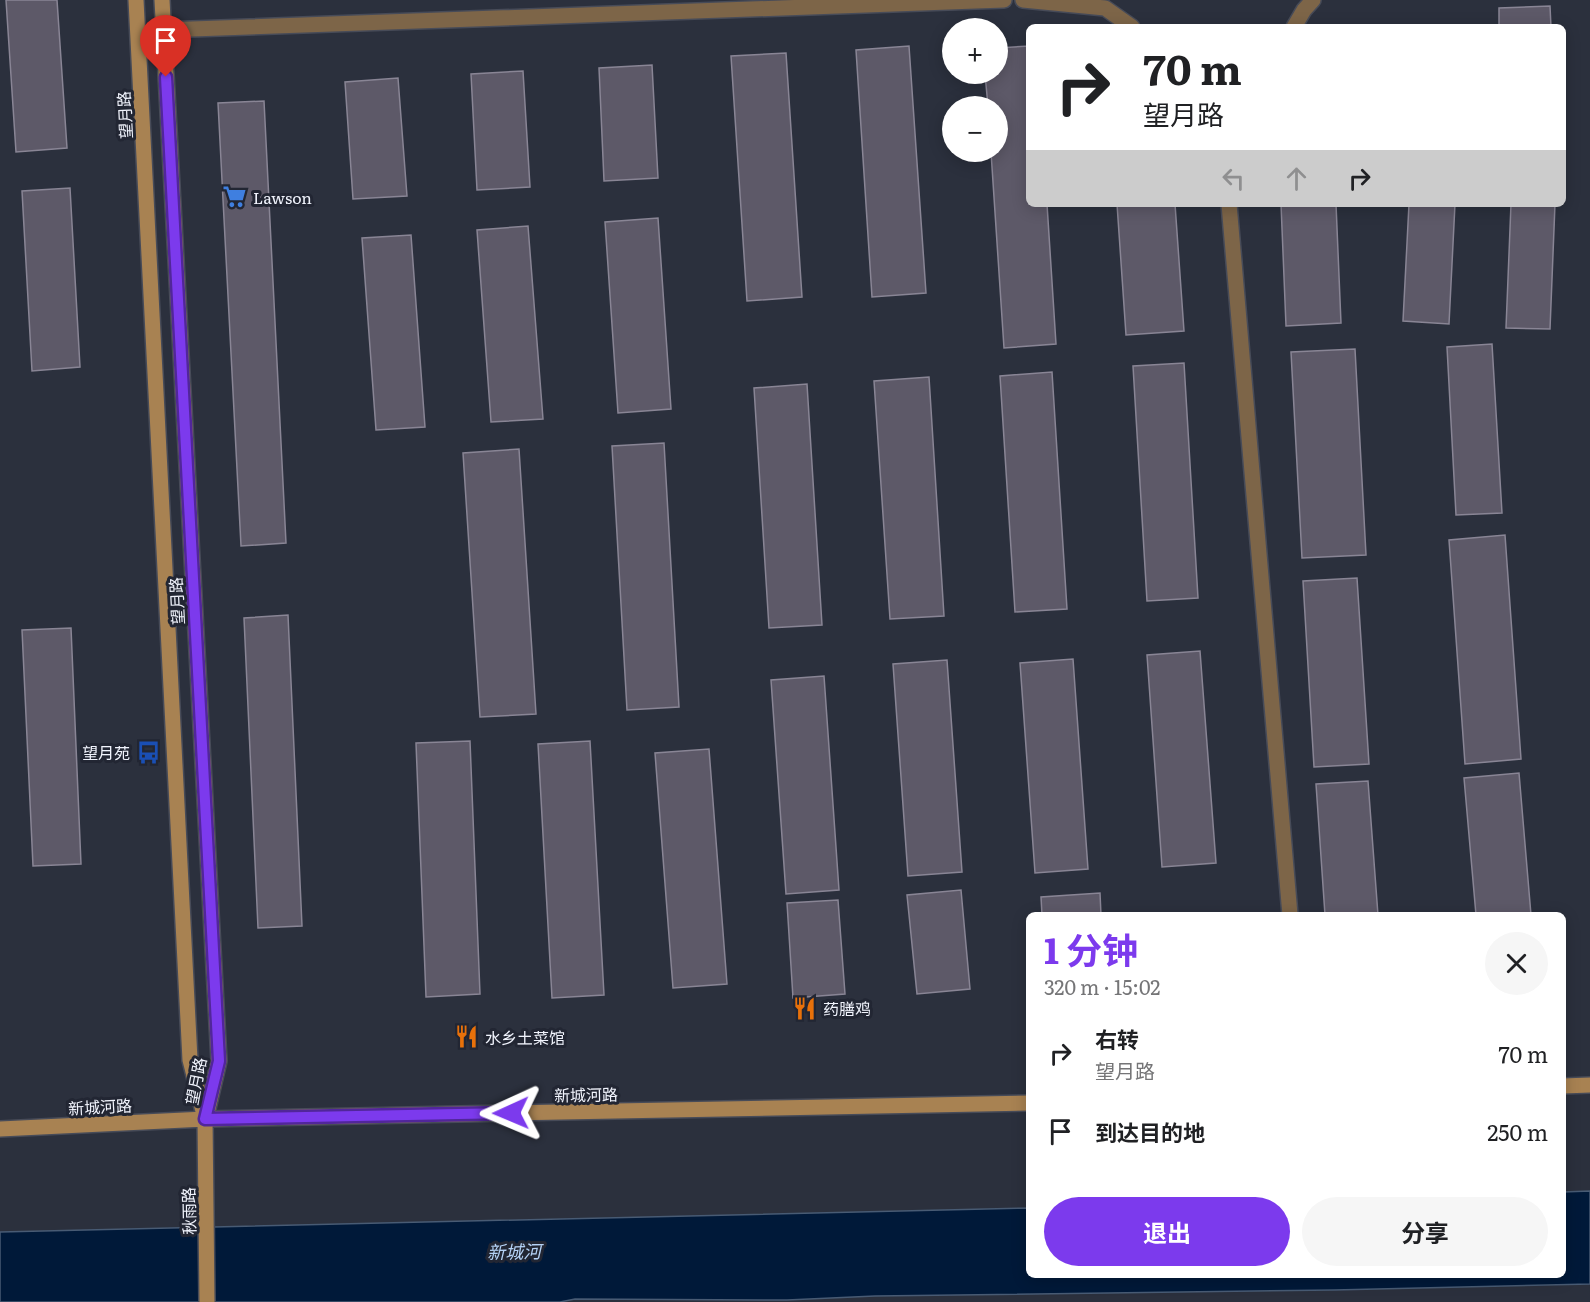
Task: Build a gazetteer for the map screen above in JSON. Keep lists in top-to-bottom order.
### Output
{
  "streets": {
    "street": ["望月路", "新城河路", "秋雨路"]
  },
  "crossings": [
    ["望月路", "新城河路"],
    ["望月路", "秋雨路"],
    ["新城河路", "秋雨路"]
  ],
  "water": ["新城河"],
  "places": {
    "supermarket": ["Lawson"],
    "bus stop": ["望月苑"],
    "restaurant": ["药膳鸡", "水乡土菜馆"]
  },
  "page": {
    "map_buttons": ["+", "−"],
    "turn": ["70 m", "望月路"],
    "heading": ["1 分钟", "320 m · 15:02"],
    "list": [
      {
        "name": "右转",
        "note": "望月路",
        "value": "70 m"
      },
      {
        "name": "到达目的地",
        "value": "250 m"
      }
    ],
    "buttons": ["退出", "分享"]
  }
}
